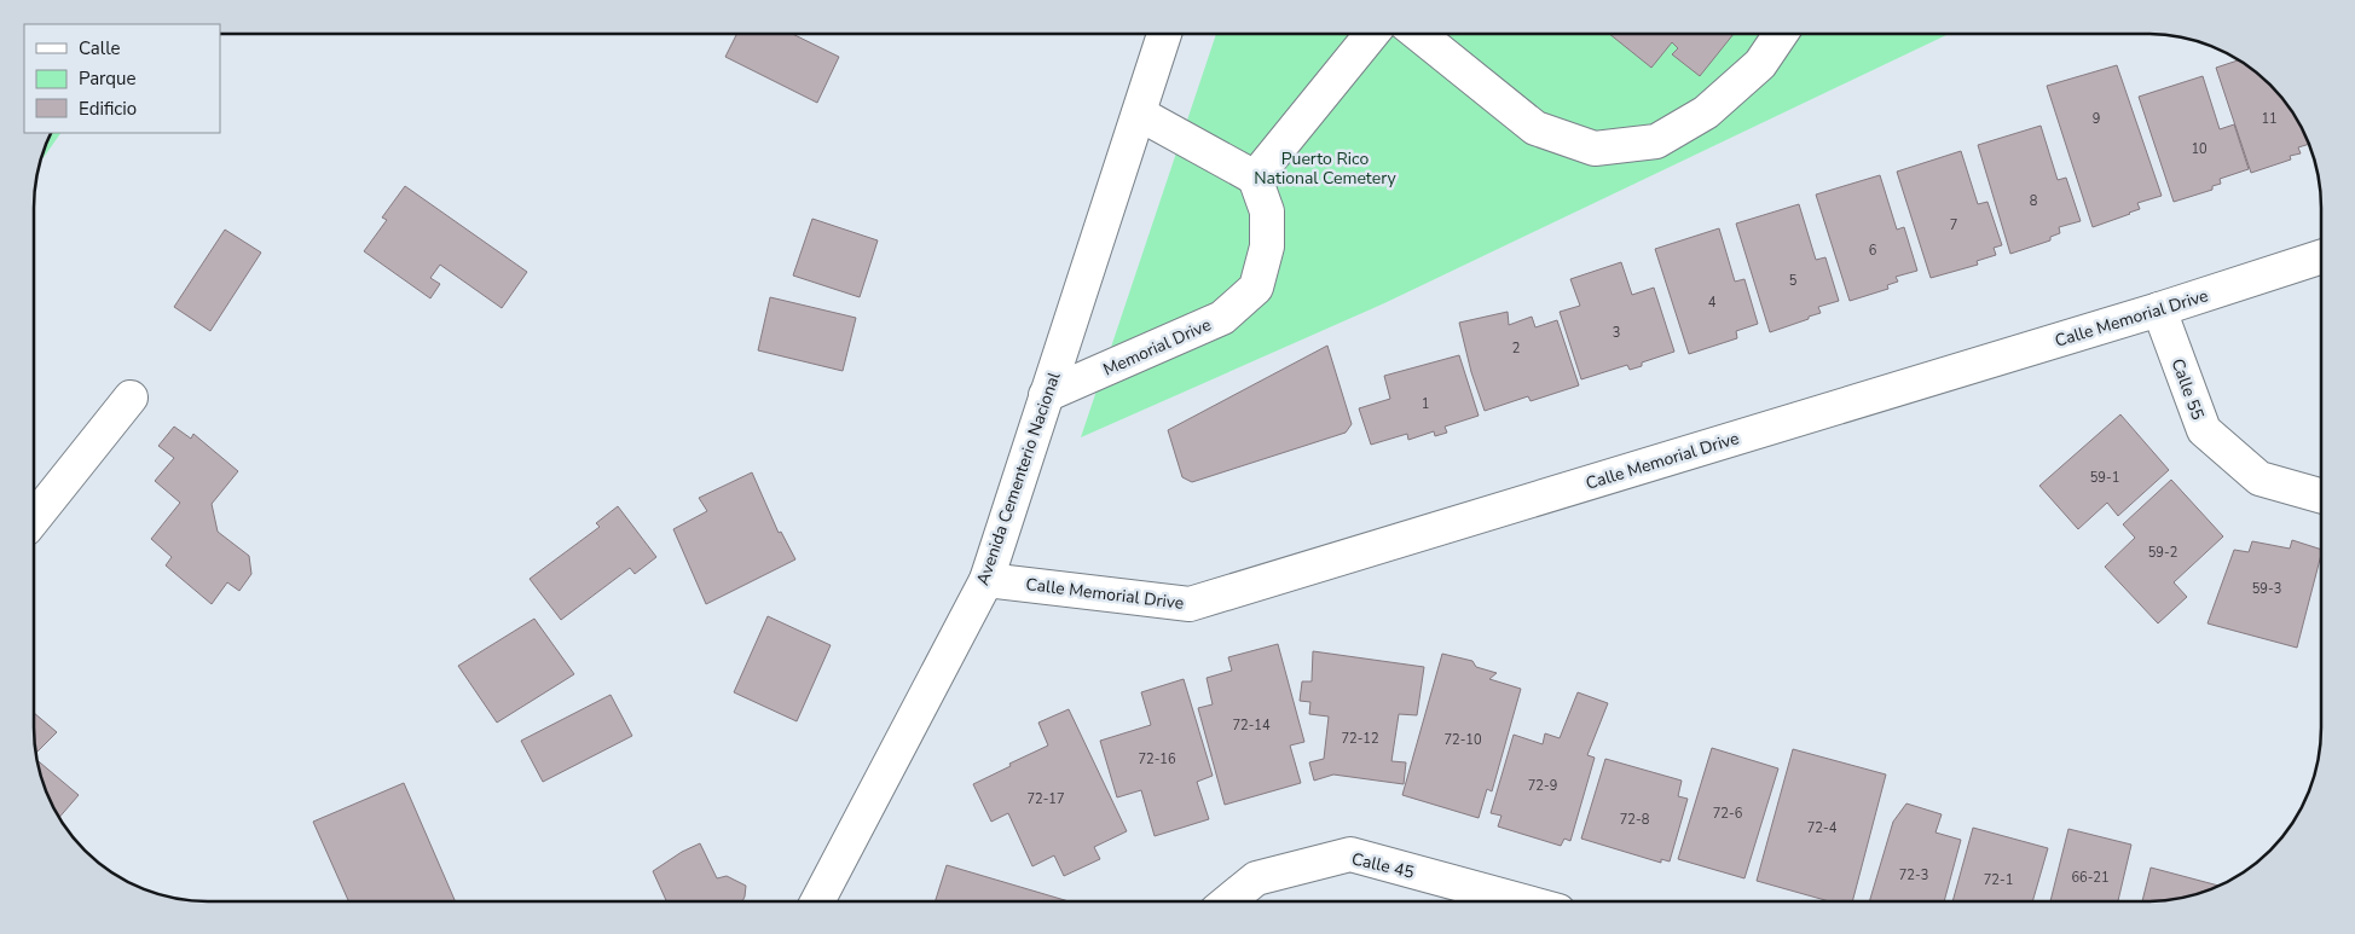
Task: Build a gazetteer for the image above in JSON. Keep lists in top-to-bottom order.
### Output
{
  "streets": {
    "street": [
      "Calle Memorial Drive",
      "Memorial Drive",
      "Calle 55",
      "Avenida Cementerio Nacional",
      "Calle 45"
    ]
  },
  "crossings": [
    ["Calle Memorial Drive", "Calle 55"],
    ["Calle Memorial Drive", "Avenida Cementerio Nacional"],
    ["Memorial Drive", "Avenida Cementerio Nacional"]
  ],
  "parks": ["Puerto Rico National Cemetery"],
  "house_numbers": [
    "9",
    "11",
    "10",
    "8",
    "7",
    "6",
    "5",
    "4",
    "3",
    "2",
    "1",
    "59-1",
    "59-2",
    "59-3",
    "72-14",
    "72-12",
    "72-10",
    "72-16",
    "72-9",
    "72-17",
    "72-6",
    "72-8",
    "72-4",
    "72-3",
    "66-21",
    "72-1"
  ],
  "legend": ["Calle", "Parque", "Edificio"]
}
